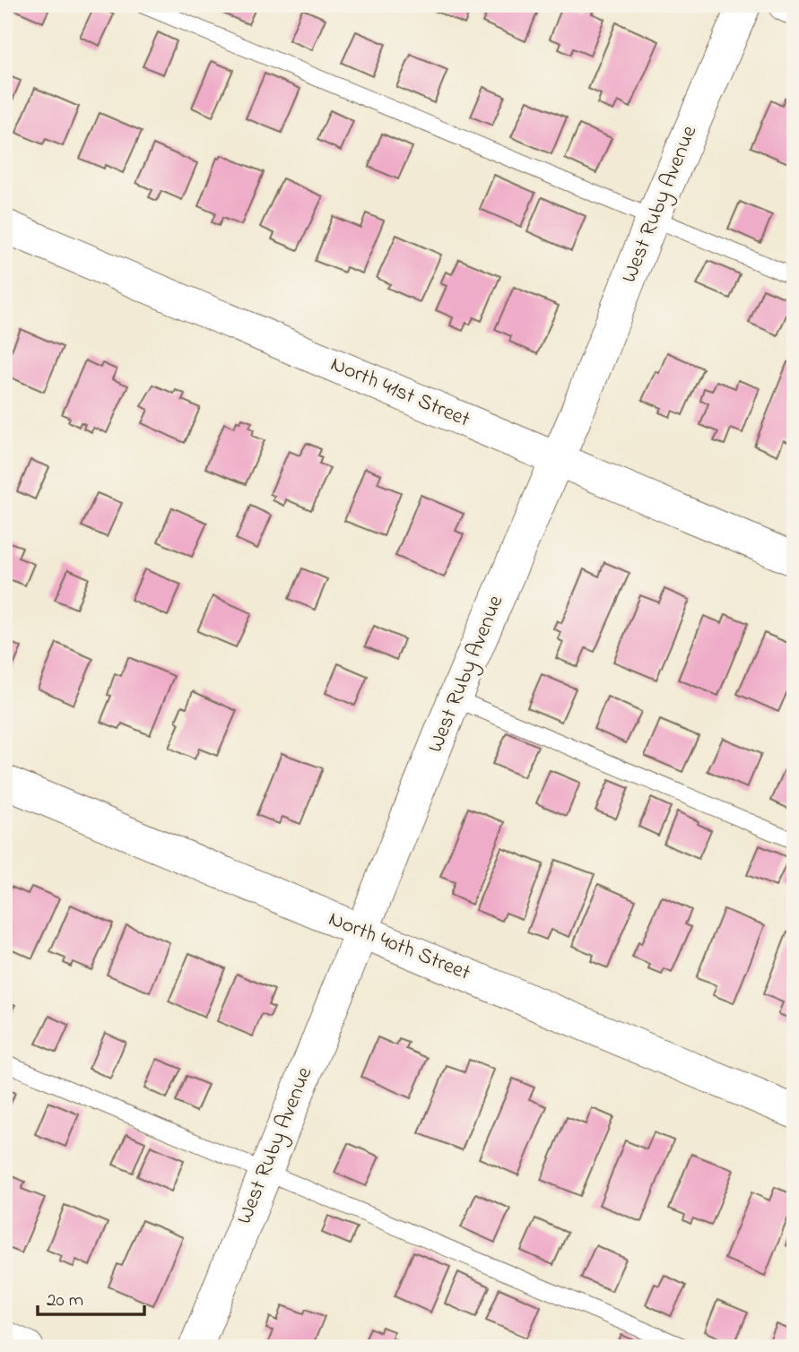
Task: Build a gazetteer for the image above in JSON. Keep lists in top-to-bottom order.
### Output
{
  "streets": {
    "street": ["West Ruby Avenue", "North 41st Street", "North 40th Street"]
  },
  "crossings": [
    ["West Ruby Avenue", "North 41st Street"],
    ["West Ruby Avenue", "North 40th Street"]
  ],
  "scale_bar": "20 m"
}
